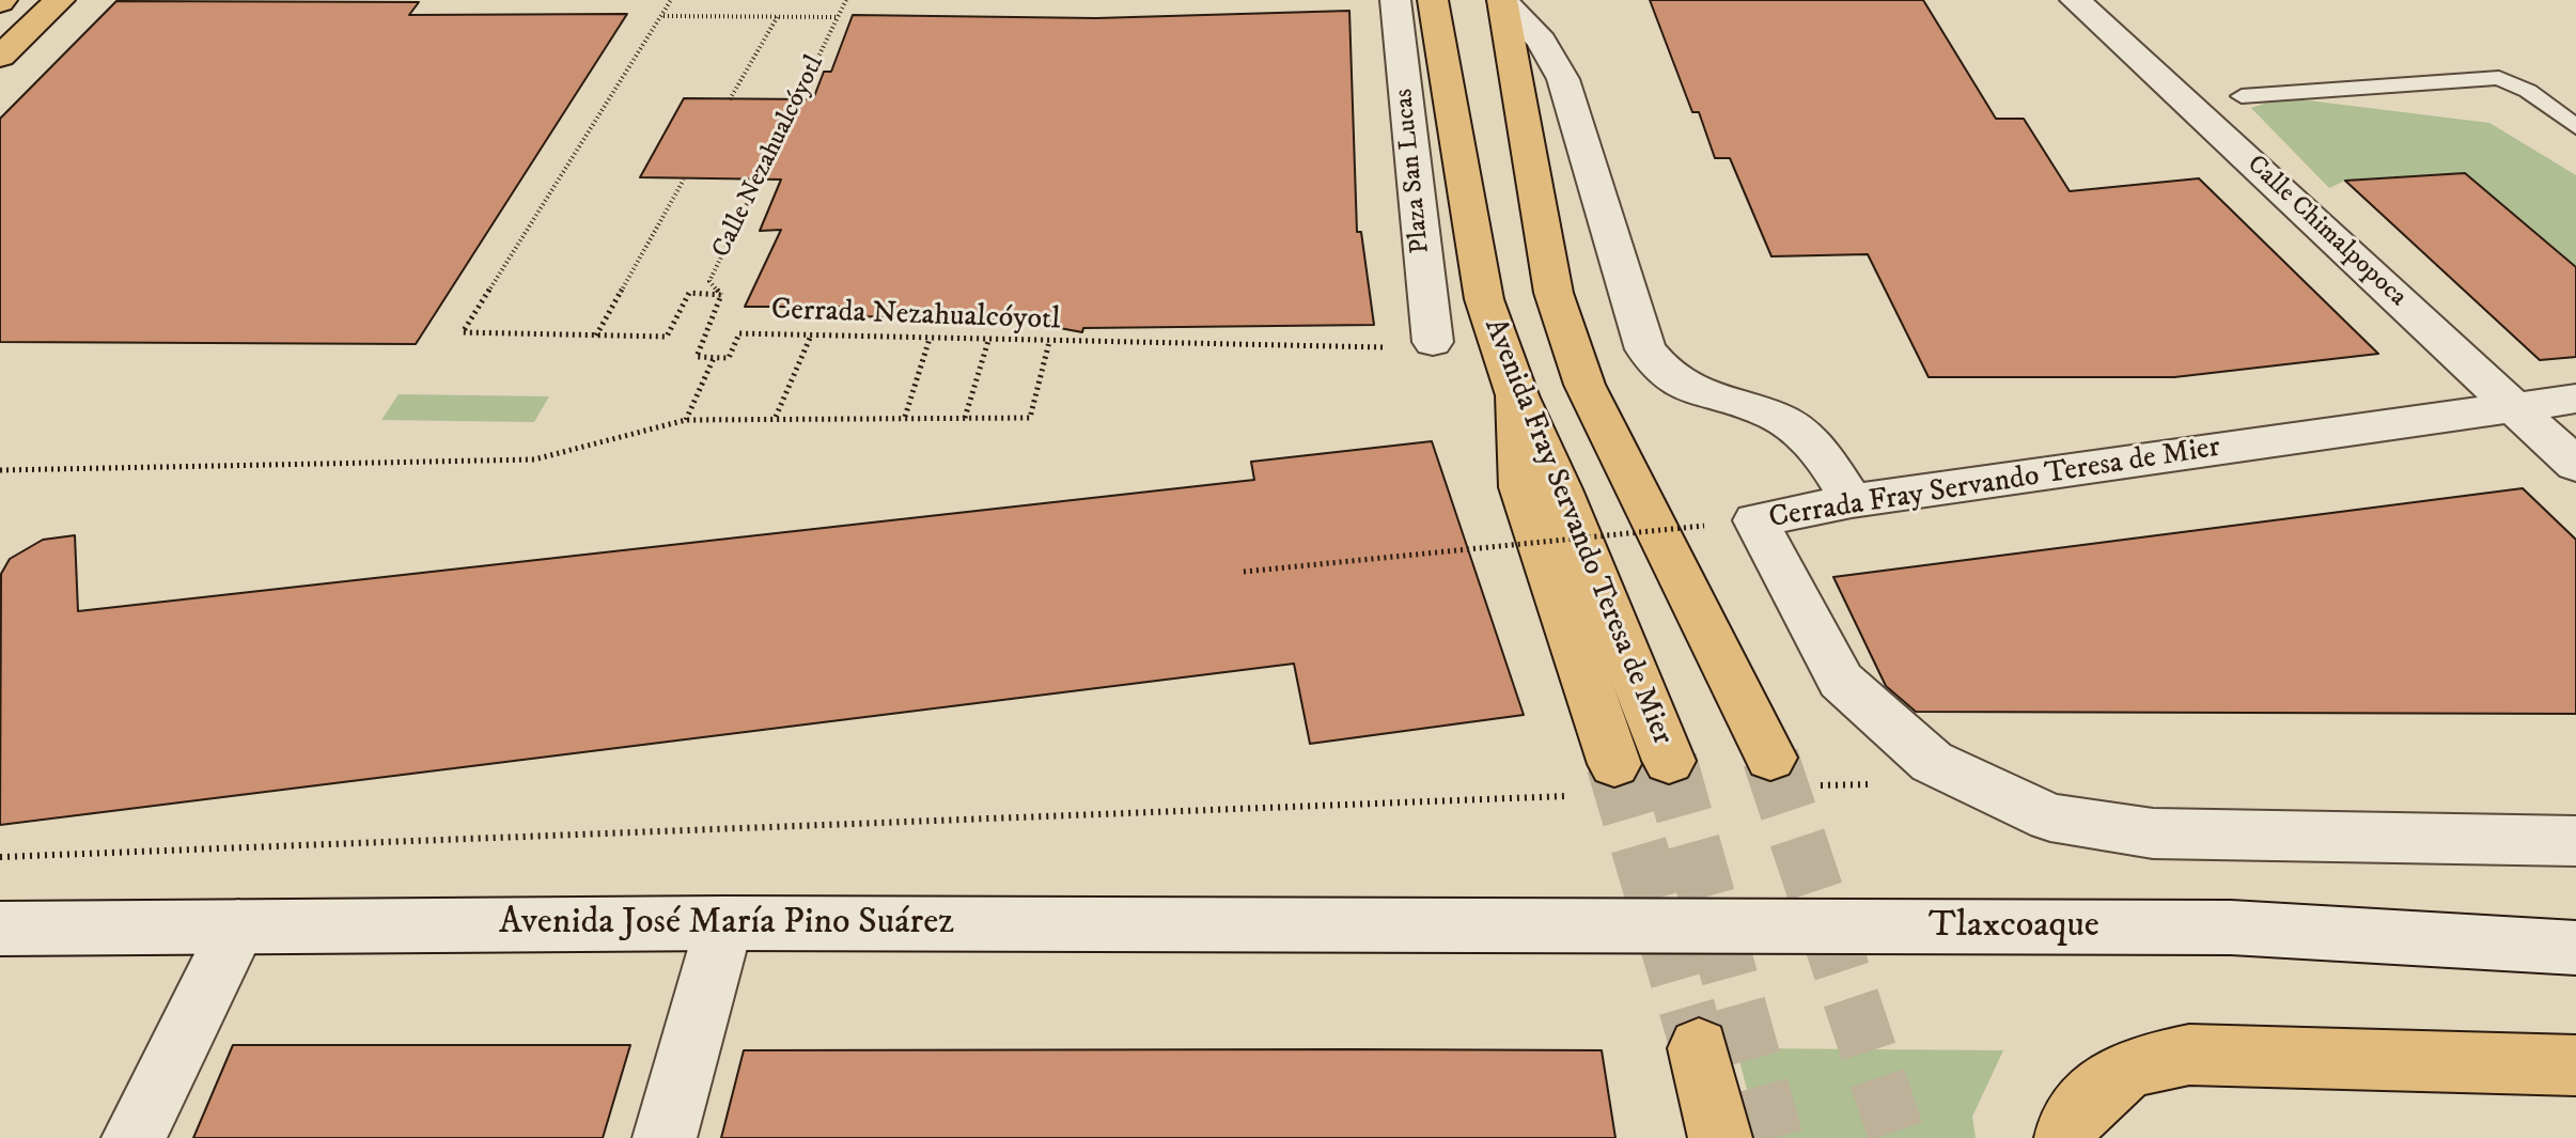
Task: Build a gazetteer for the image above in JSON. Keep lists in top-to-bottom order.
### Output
{
  "streets": {
    "main road": ["Avenida Fray Servando Teresa de Mier"],
    "street": [
      "Plaza San Lucas",
      "Calle Chimalpopoca",
      "Cerrada Fray Servando Teresa de Mier",
      "Avenida José María Pino Suárez",
      "Tlaxcoaque"
    ],
    "path": ["Calle Nezahualcóyotl", "Cerrada Nezahualcóyotl"]
  },
  "crossings": [
    ["Plaza San Lucas", "Cerrada Nezahualcóyotl"],
    ["Plaza San Lucas", "Avenida Fray Servando Teresa de Mier"],
    ["Calle Chimalpopoca", "Cerrada Fray Servando Teresa de Mier"],
    ["Avenida José María Pino Suárez", "Tlaxcoaque"]
  ]
}
